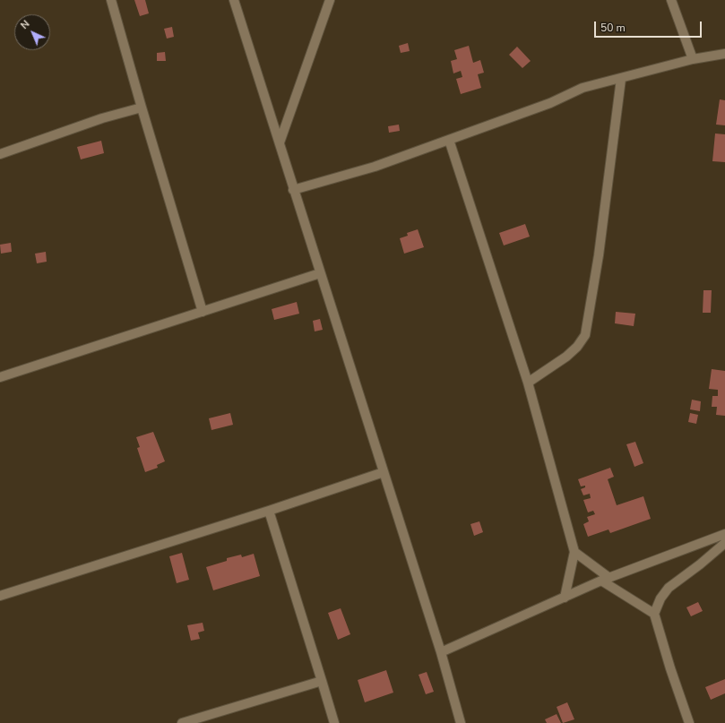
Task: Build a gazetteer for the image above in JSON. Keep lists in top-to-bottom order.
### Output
{
  "scale_bar": "50 m",
  "north": "top left"
}
